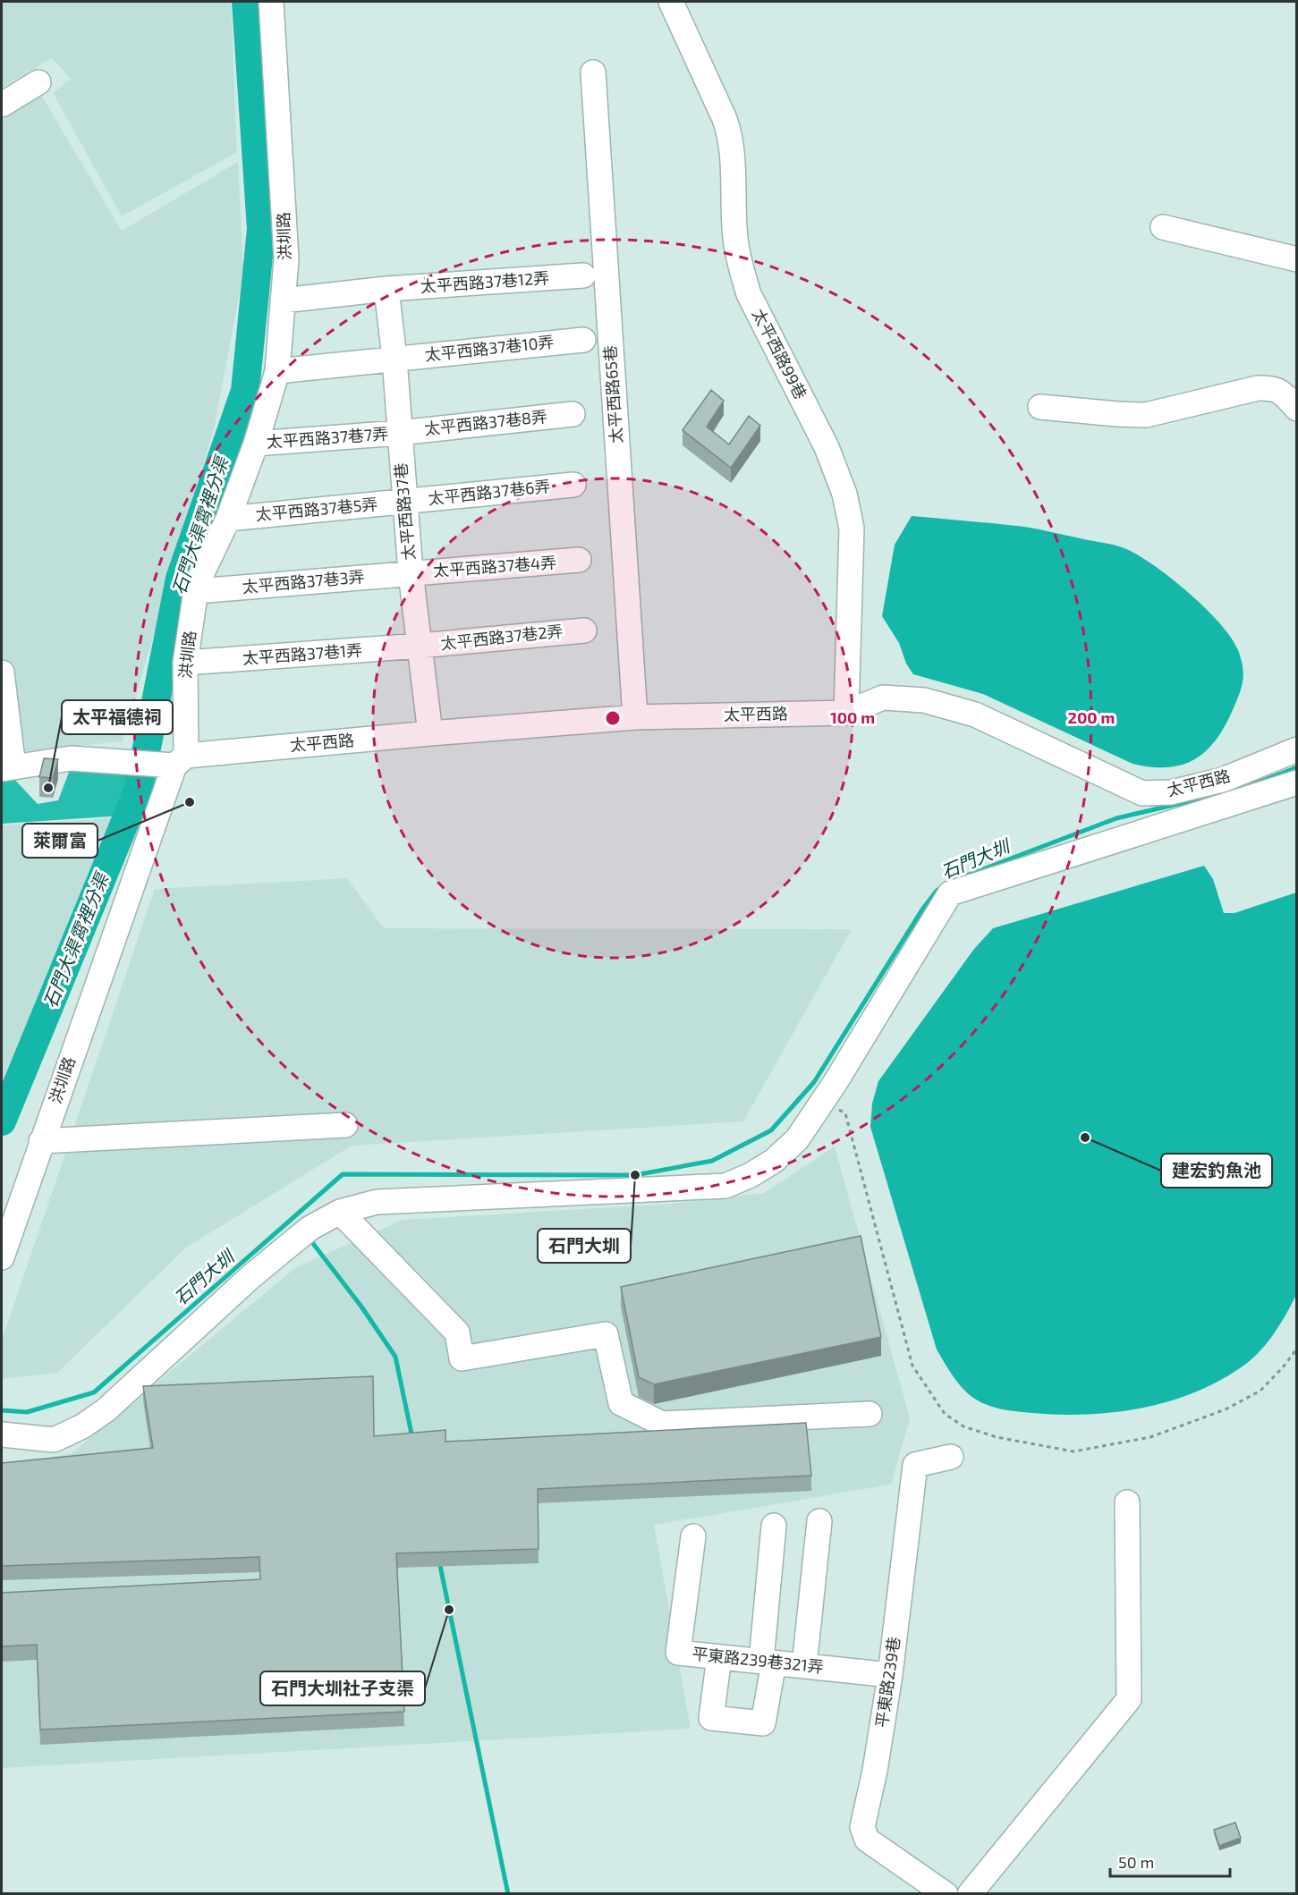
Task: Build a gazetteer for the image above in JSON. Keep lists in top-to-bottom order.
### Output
{
  "streets": {
    "street": [
      "洪圳路",
      "太平西路37巷12弄",
      "太平西路37巷10弄",
      "太平西路99巷",
      "太平西路65巷",
      "太平西路37巷8弄",
      "太平西路37巷7弄",
      "太平西路37巷6弄",
      "太平西路37巷5弄",
      "太平西路37巷",
      "太平西路37巷4弄",
      "太平西路37巷3弄",
      "太平西路37巷2弄",
      "太平西路37巷1弄",
      "太平西路",
      "平東路239巷321弄",
      "平東路239巷"
    ]
  },
  "crossings": [
    ["洪圳路", "太平西路37巷12弄"],
    ["洪圳路", "太平西路37巷10弄"],
    ["洪圳路", "太平西路37巷7弄"],
    ["洪圳路", "太平西路37巷5弄"],
    ["洪圳路", "太平西路37巷3弄"],
    ["洪圳路", "太平西路37巷1弄"],
    ["洪圳路", "太平西路"],
    ["太平西路37巷12弄", "太平西路37巷"],
    ["太平西路37巷10弄", "太平西路37巷"],
    ["太平西路99巷", "太平西路"],
    ["太平西路65巷", "太平西路"],
    ["太平西路37巷8弄", "太平西路37巷7弄"],
    ["太平西路37巷8弄", "太平西路37巷"],
    ["太平西路37巷7弄", "太平西路37巷"],
    ["太平西路37巷6弄", "太平西路37巷5弄"],
    ["太平西路37巷6弄", "太平西路37巷"],
    ["太平西路37巷5弄", "太平西路37巷"],
    ["太平西路37巷", "太平西路37巷4弄"],
    ["太平西路37巷", "太平西路37巷3弄"],
    ["太平西路37巷", "太平西路37巷2弄"],
    ["太平西路37巷", "太平西路37巷1弄"],
    ["太平西路37巷", "太平西路"],
    ["太平西路37巷4弄", "太平西路37巷3弄"],
    ["太平西路37巷2弄", "太平西路37巷1弄"],
    ["平東路239巷321弄", "平東路239巷"]
  ],
  "water": ["石門大渠霄裡分渠", "石門大圳"],
  "places": [
    "太平福德祠",
    "萊爾富",
    "建宏釣魚池",
    "石門大圳",
    "石門大圳社子支渠"
  ],
  "scale_bar": "50 m",
  "rings": ["100 m", "200 m"]
}
